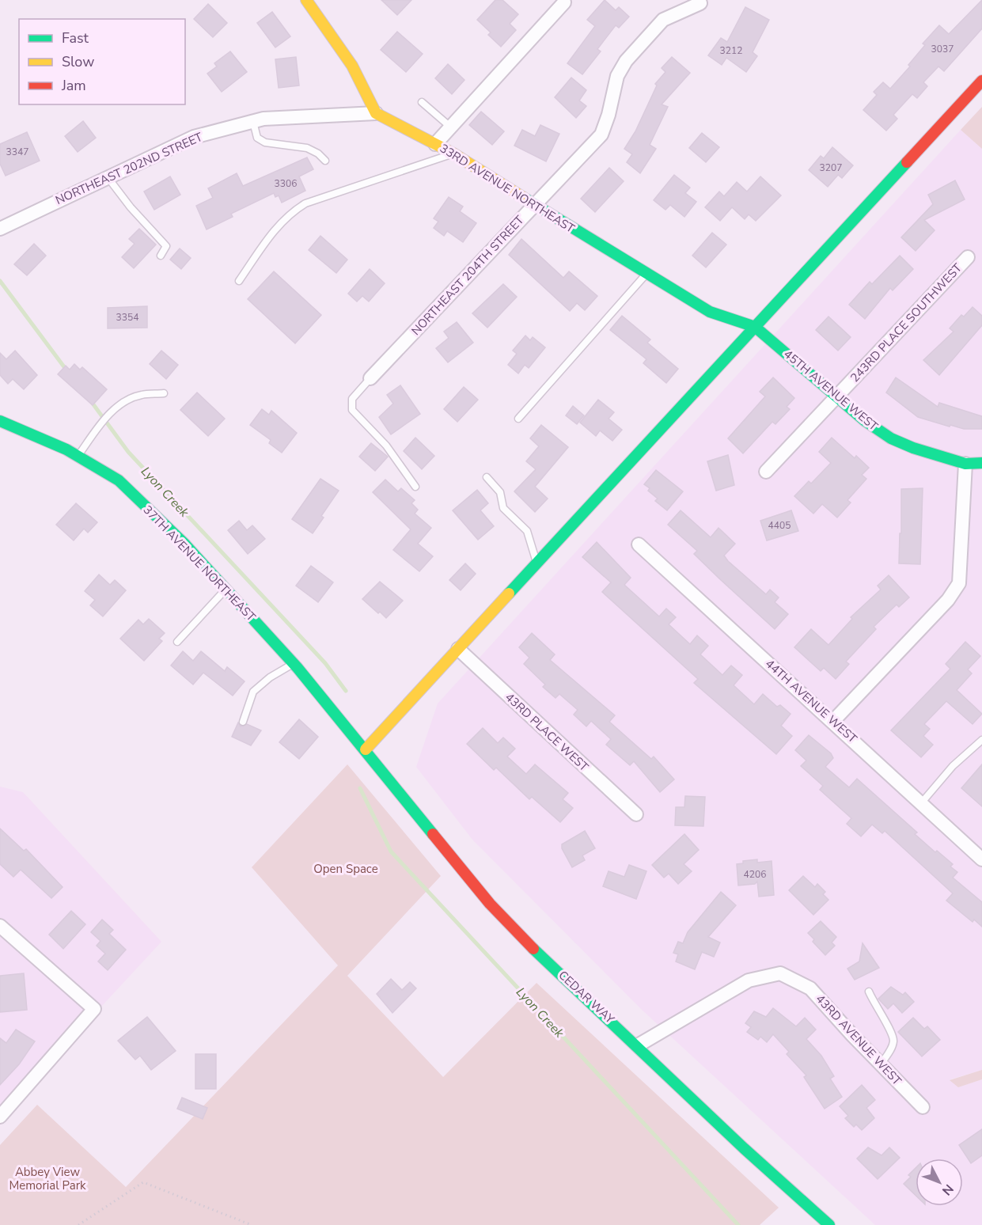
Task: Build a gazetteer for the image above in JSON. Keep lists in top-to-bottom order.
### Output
{
  "streets": {
    "main road": [
      "33RD AVENUE NORTHEAST",
      "45TH AVENUE WEST",
      "37TH AVENUE NORTHEAST",
      "CEDAR WAY"
    ],
    "street": [
      "NORTHEAST 202ND STREET",
      "NORTHEAST 204TH STREET",
      "243RD PLACE SOUTHWEST",
      "44TH AVENUE WEST",
      "43RD PLACE WEST",
      "43RD AVENUE WEST"
    ]
  },
  "crossings": [
    ["NORTHEAST 202ND STREET", "33RD AVENUE NORTHEAST"],
    ["33RD AVENUE NORTHEAST", "NORTHEAST 204TH STREET"],
    ["33RD AVENUE NORTHEAST", "45TH AVENUE WEST"],
    ["243RD PLACE SOUTHWEST", "45TH AVENUE WEST"],
    ["37TH AVENUE NORTHEAST", "CEDAR WAY"],
    ["CEDAR WAY", "43RD AVENUE WEST"]
  ],
  "water": ["Lyon Creek"],
  "parks": ["Open Space", "Abbey View Memorial Park"],
  "house_numbers": [
    "3037",
    "3212",
    "3347",
    "3207",
    "3306",
    "3354",
    "4405",
    "4206"
  ],
  "legend": ["Fast", "Slow", "Jam"],
  "north": "bottom right"
}
